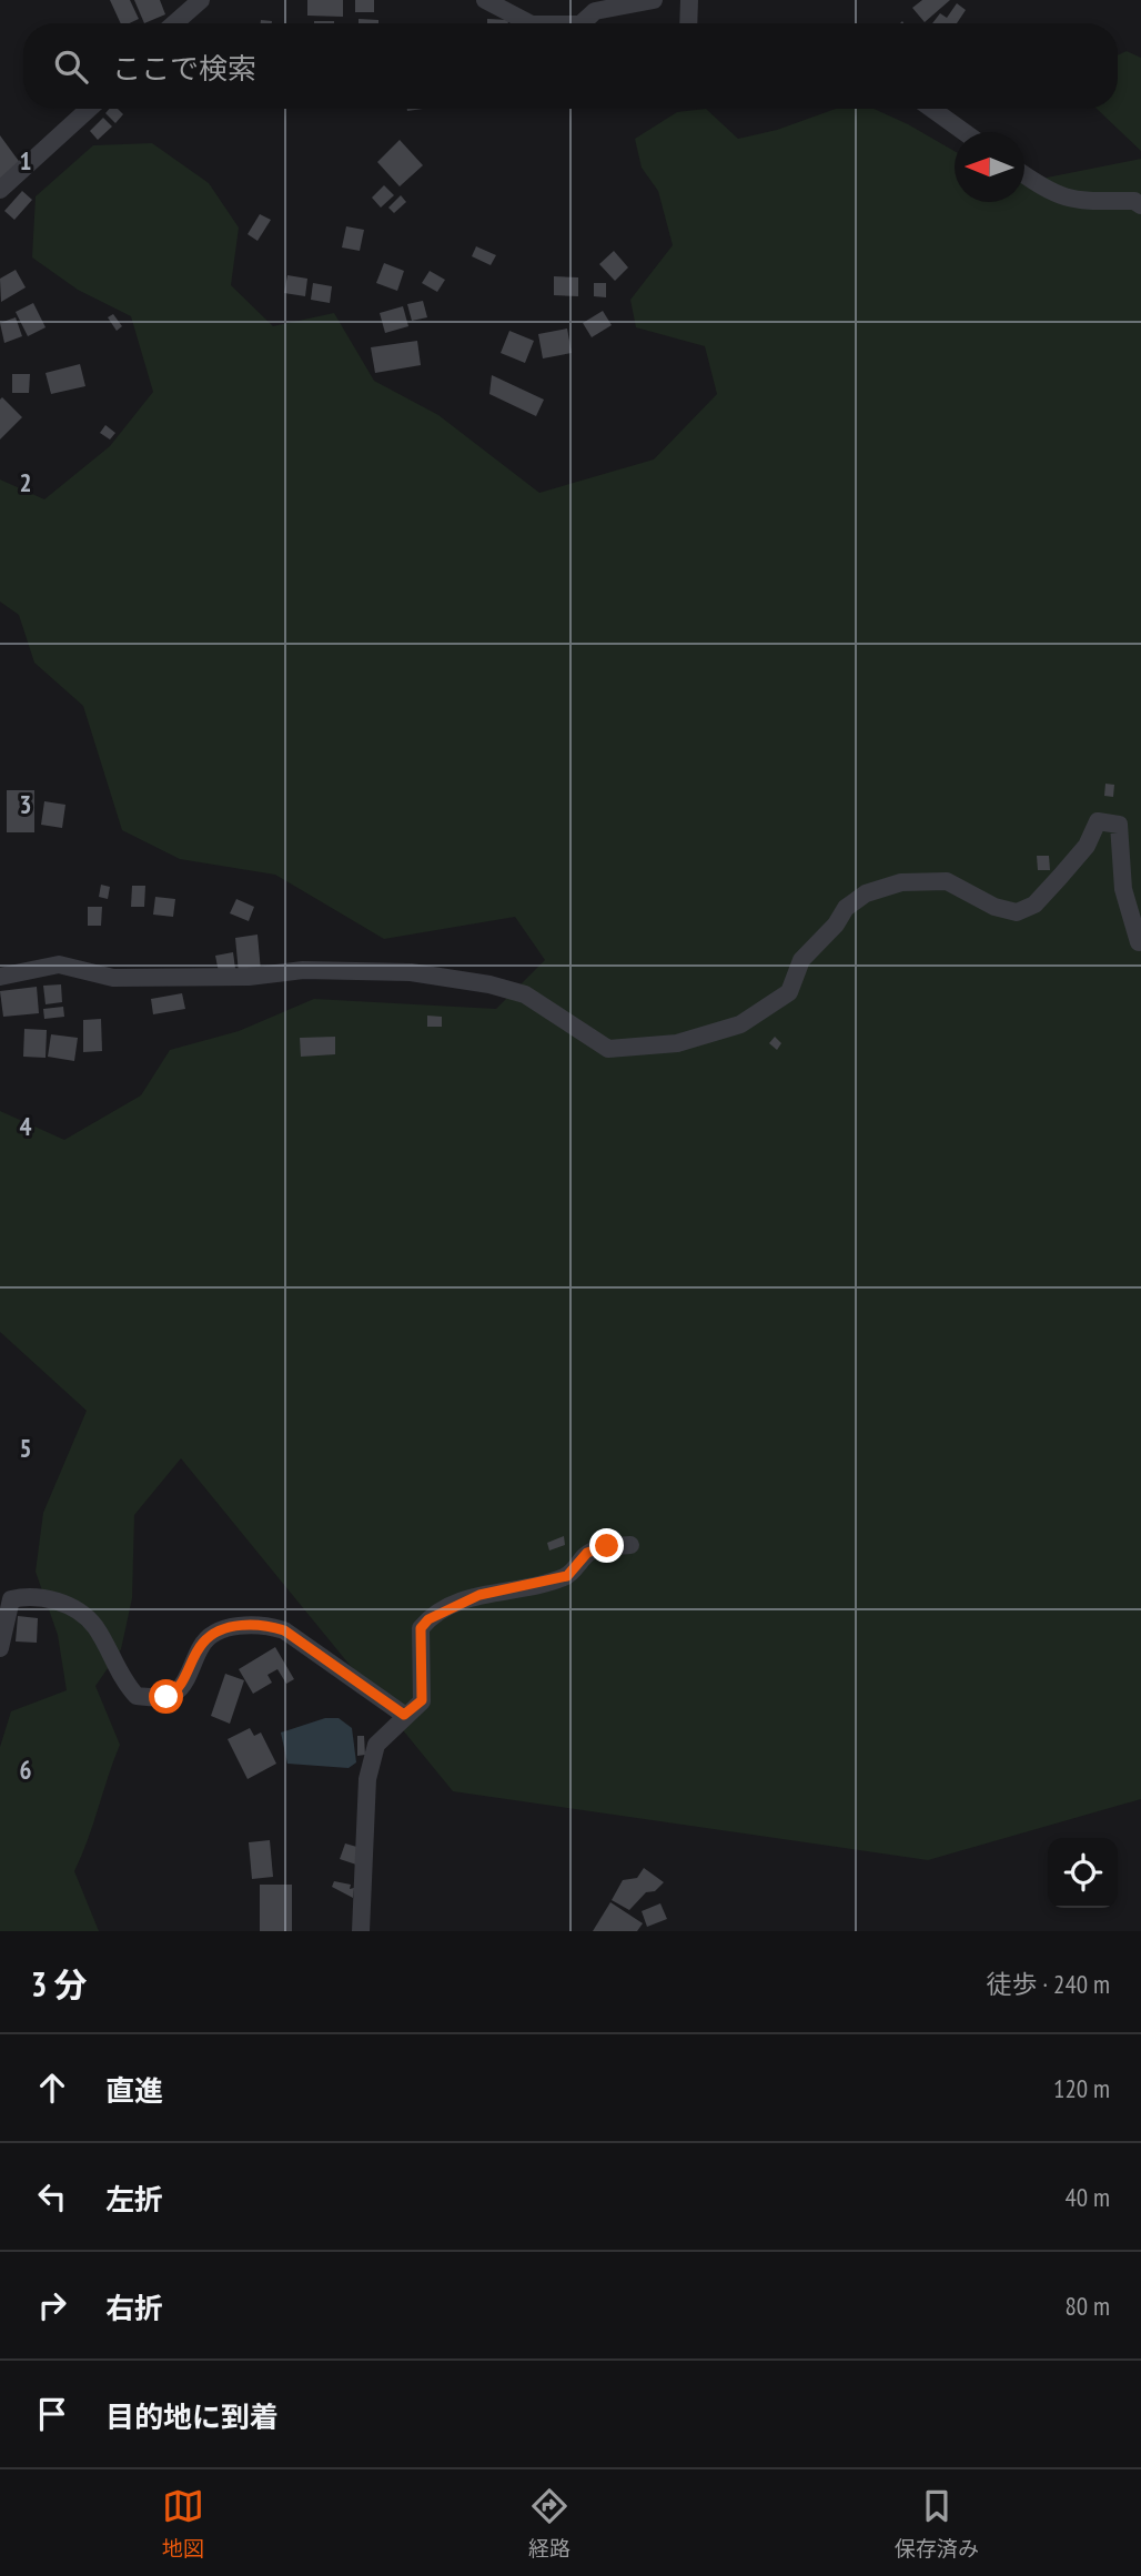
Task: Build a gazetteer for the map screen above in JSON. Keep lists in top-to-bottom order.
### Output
{
  "north": "left",
  "page": {
    "search": "ここで検索",
    "heading": ["3 分", "徒歩 · 240 m"],
    "list": [
      ["直進", "120 m"],
      ["左折", "40 m"],
      ["右折", "80 m"],
      "目的地に到着"
    ],
    "nav": ["地図", "経路", "保存済み"]
  },
  "grid": {
    "rows": [
      "1",
      "2",
      "3",
      "4",
      "5",
      "6"
    ]
  }
}
